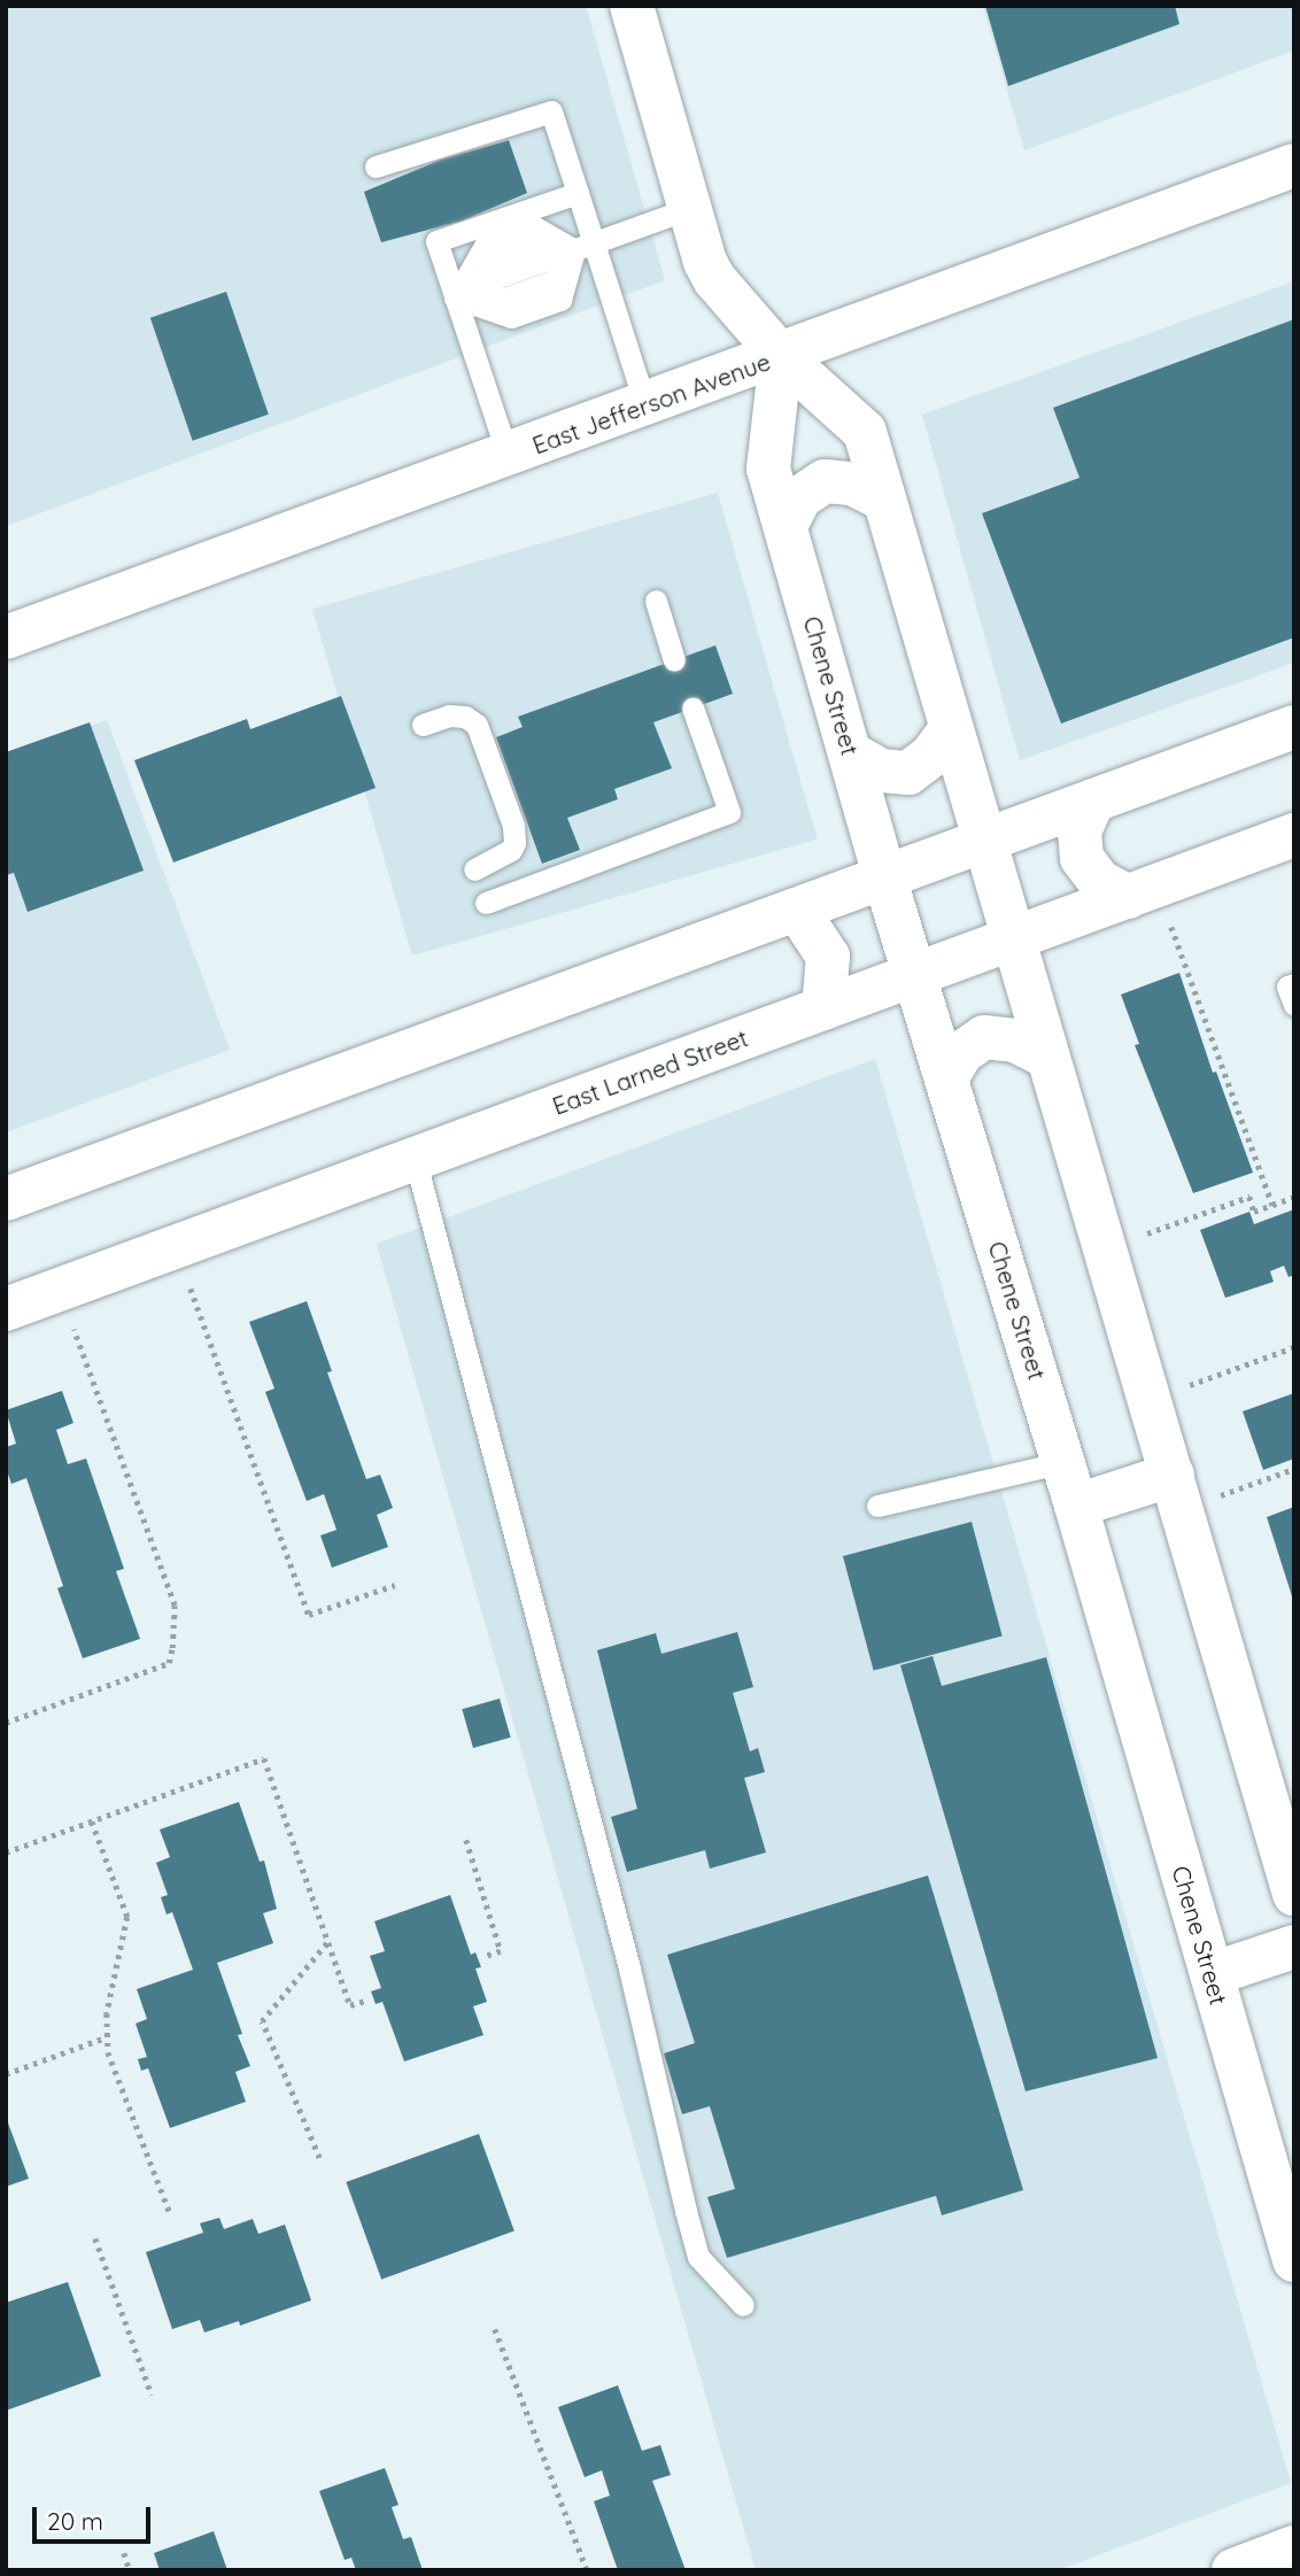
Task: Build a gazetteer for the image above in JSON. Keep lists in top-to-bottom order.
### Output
{
  "streets": {
    "street": ["East Jefferson Avenue", "Chene Street", "East Larned Street"]
  },
  "crossings": [
    ["East Jefferson Avenue", "Chene Street"],
    ["Chene Street", "East Larned Street"]
  ],
  "scale_bar": "20 m"
}
